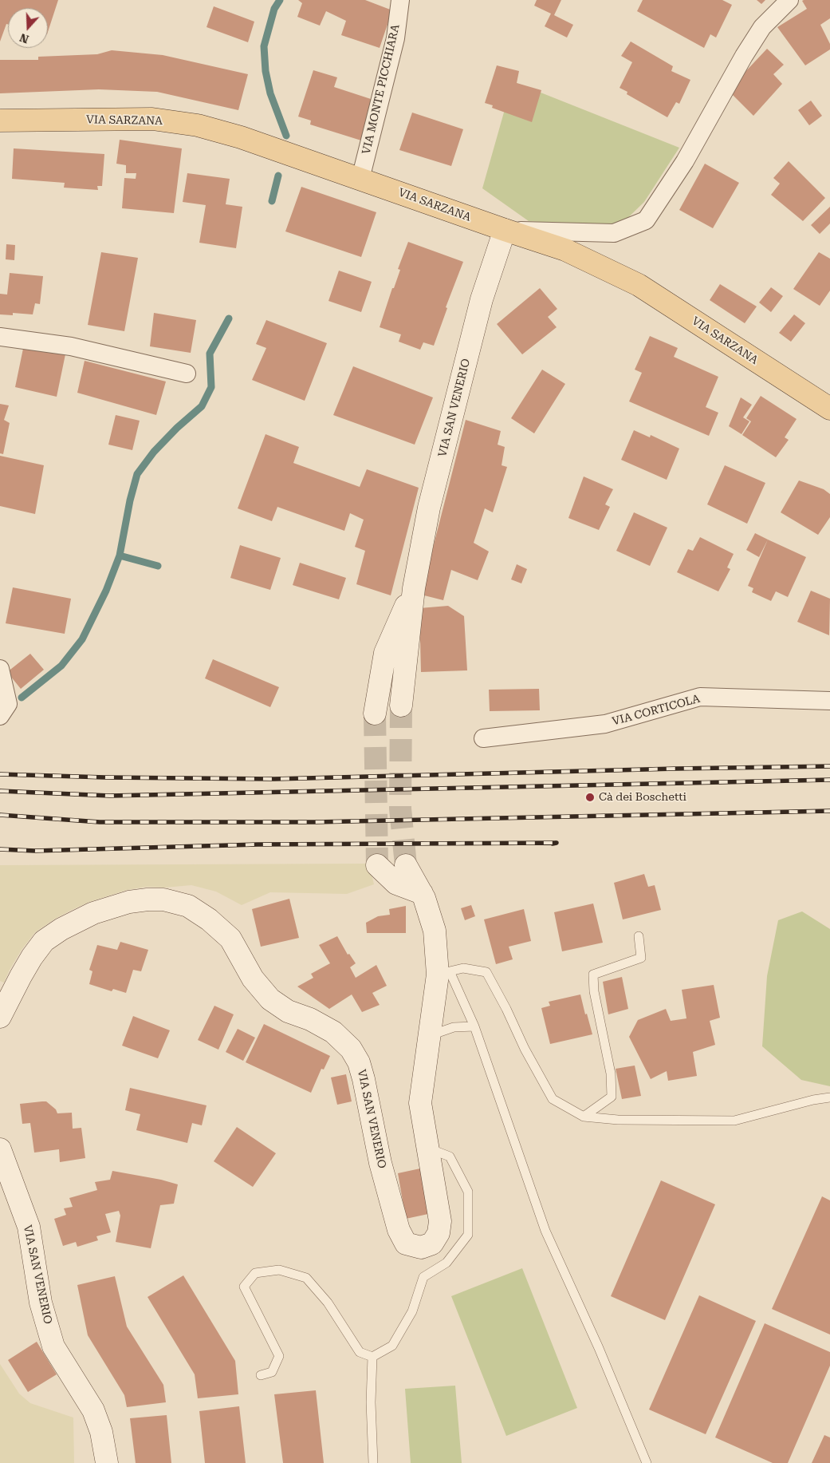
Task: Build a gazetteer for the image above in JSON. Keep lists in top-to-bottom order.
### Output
{
  "streets": {
    "main road": ["VIA SARZANA"],
    "street": ["VIA MONTE PICCHIARA", "VIA SAN VENERIO", "VIA CORTICOLA"]
  },
  "crossings": [
    ["VIA MONTE PICCHIARA", "VIA SARZANA"],
    ["VIA SARZANA", "VIA SAN VENERIO"]
  ],
  "places": ["Cà dei Boschetti"],
  "north": "bottom"
}
